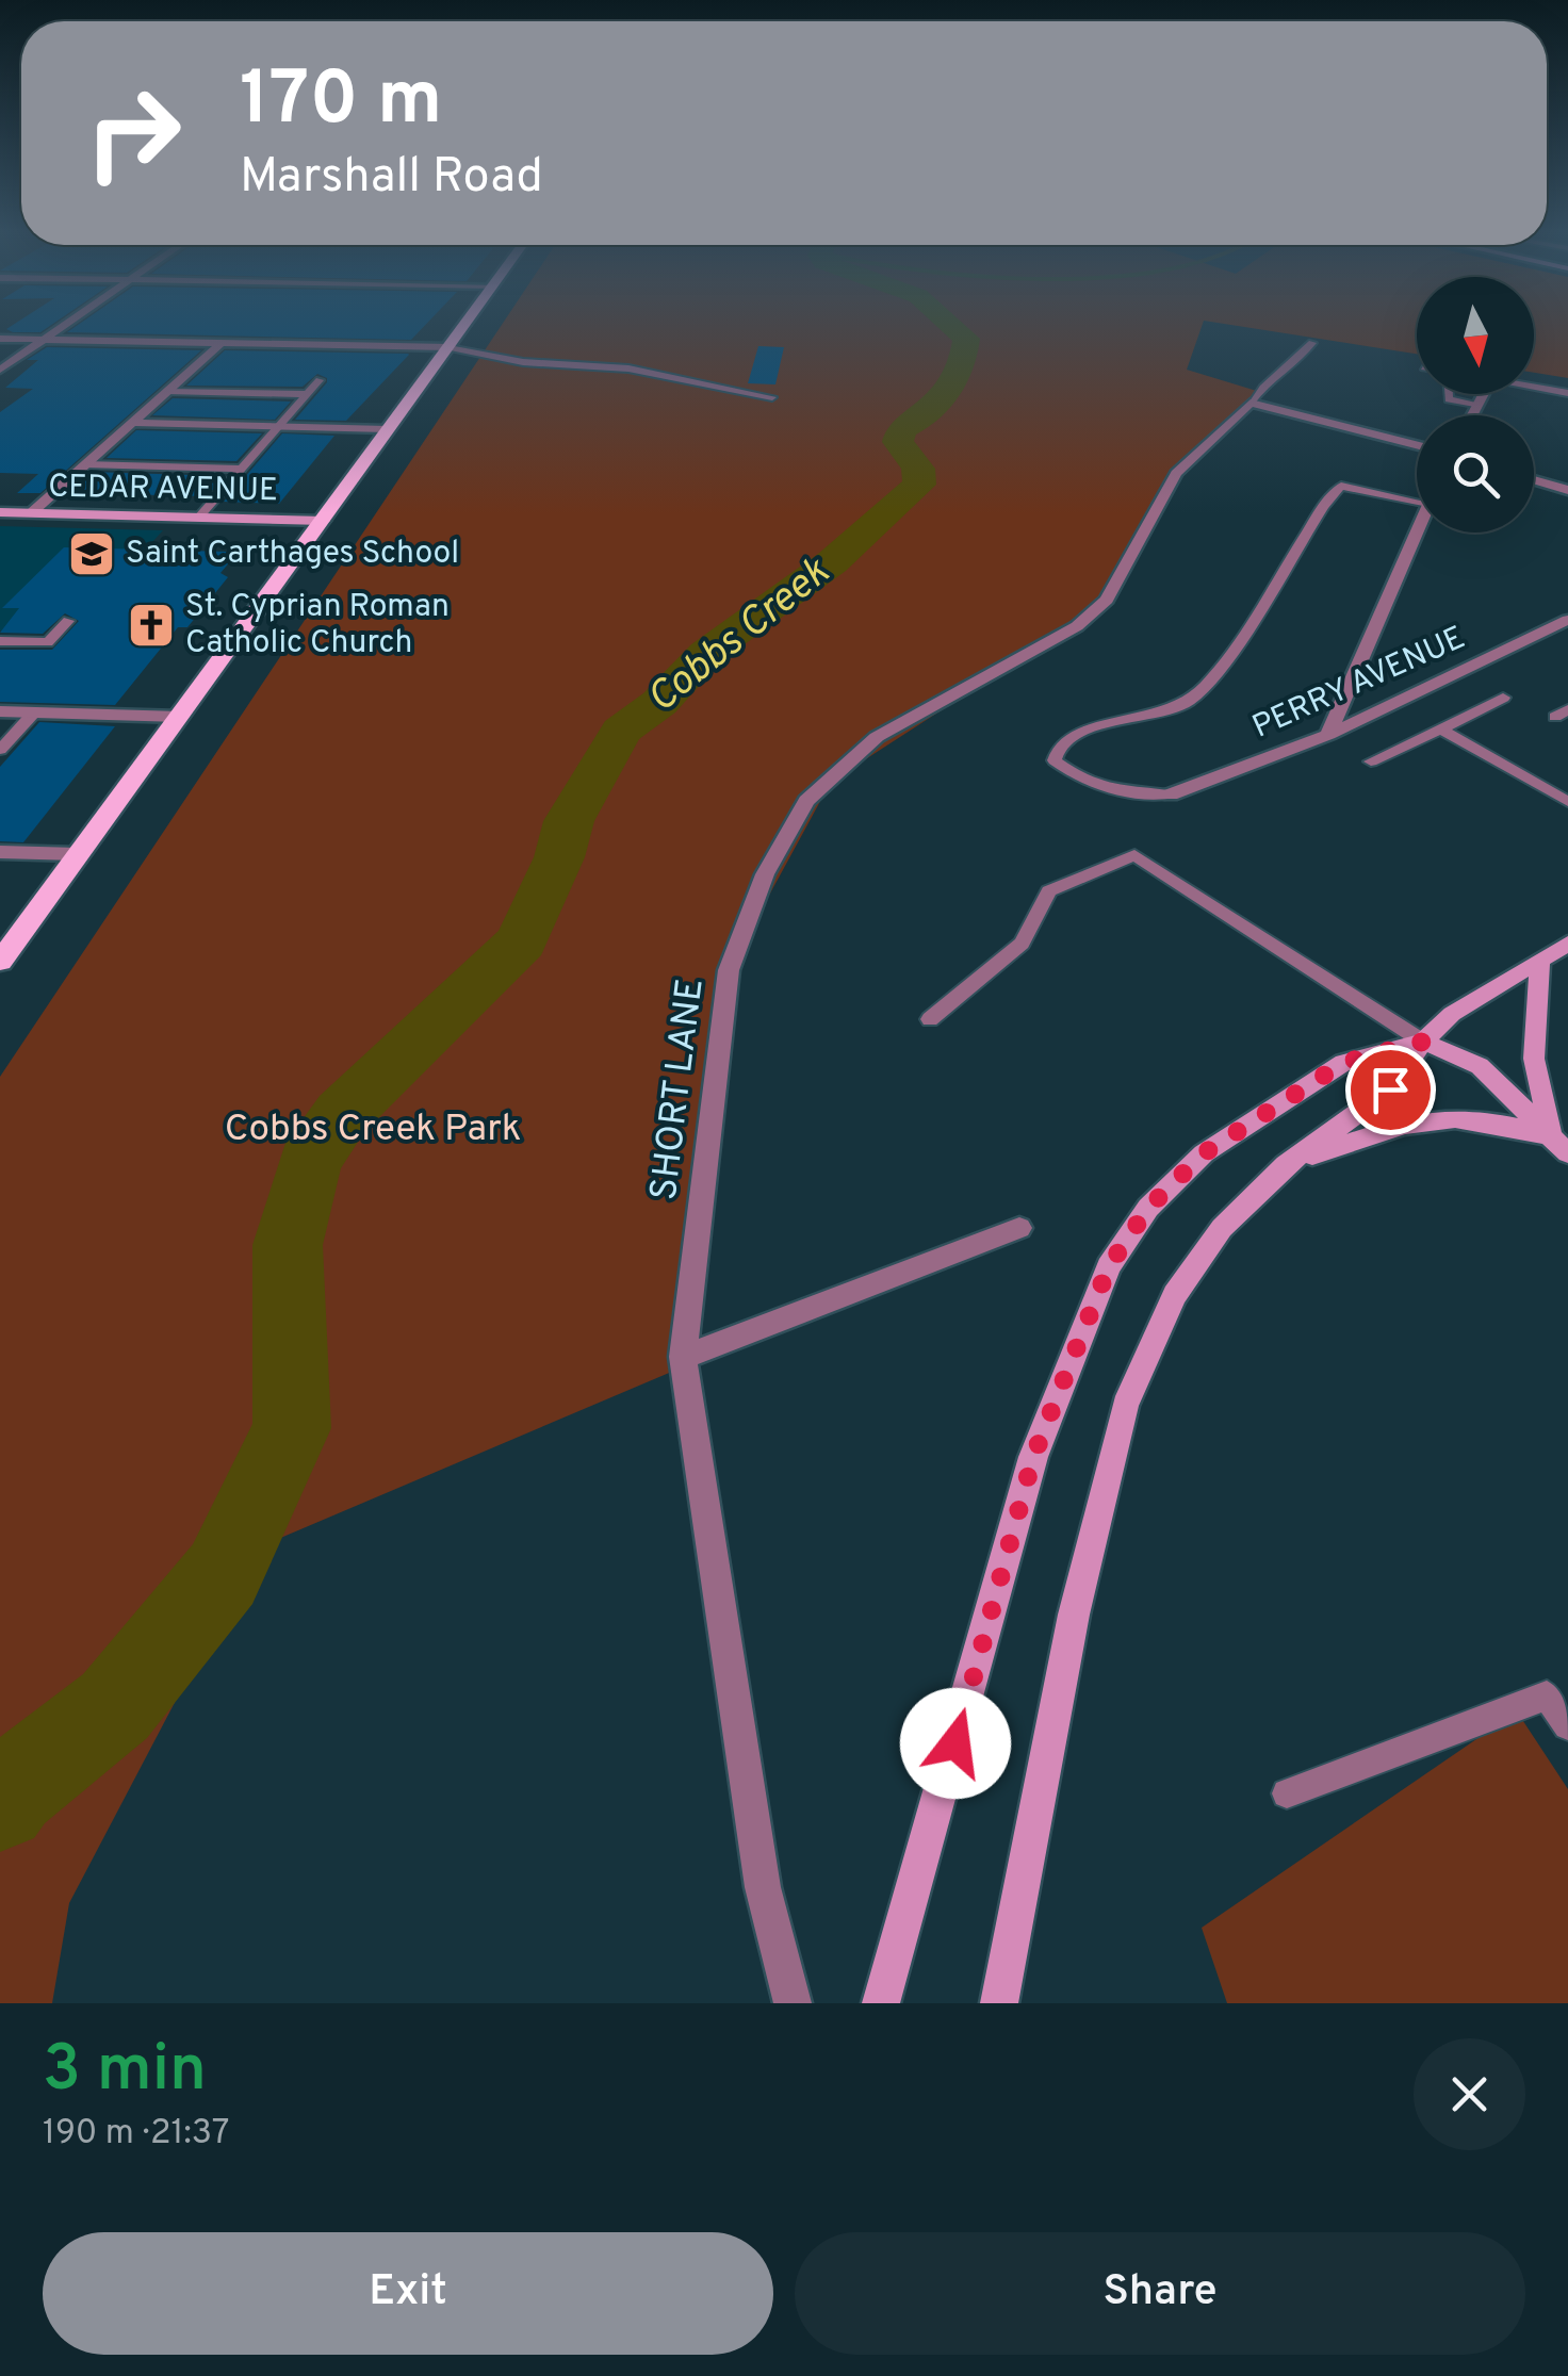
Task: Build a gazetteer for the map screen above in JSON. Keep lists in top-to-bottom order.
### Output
{
  "streets": {
    "main road": ["CEDAR AVENUE"],
    "street": ["PERRY AVENUE", "SHORT LANE"]
  },
  "water": ["Cobbs Creek"],
  "parks": ["Cobbs Creek Park"],
  "places": {
    "school or university": ["Saint Carthages School"],
    "church": ["St. Cyprian Roman Catholic Church"]
  },
  "north": "bottom",
  "page": {
    "turn": ["170 m", "Marshall Road"],
    "heading": ["3 min", "190 m · 21:37"],
    "buttons": ["Exit", "Share"]
  }
}
